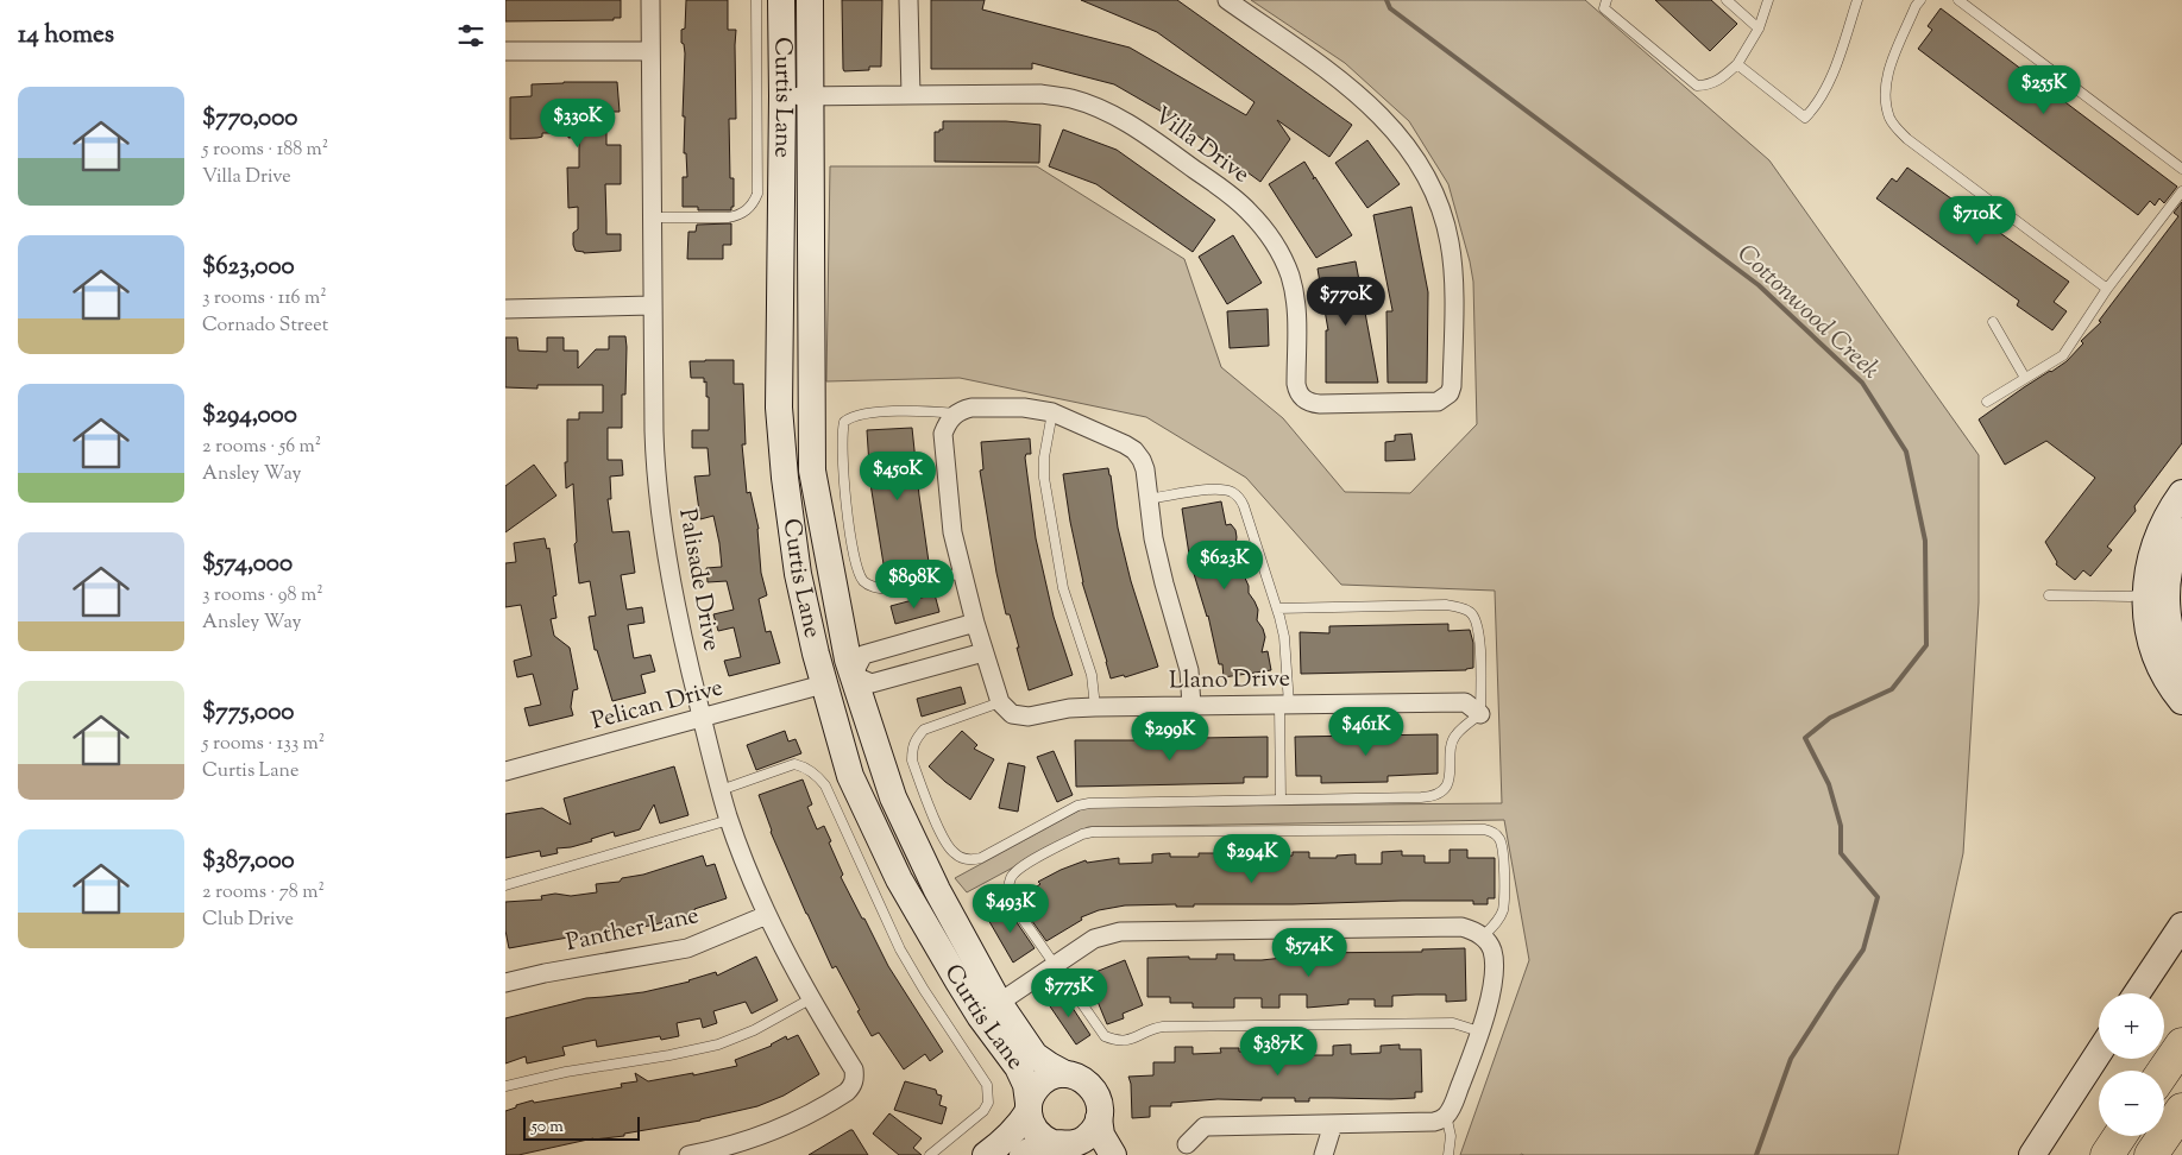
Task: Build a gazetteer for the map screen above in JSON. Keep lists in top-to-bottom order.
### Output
{
  "streets": {
    "street": [
      "Curtis Lane",
      "Villa Drive",
      "Palisade Drive",
      "Llano Drive",
      "Pelican Drive",
      "Panther Lane"
    ]
  },
  "crossings": [
    ["Curtis Lane", "Villa Drive"],
    ["Curtis Lane", "Pelican Drive"],
    ["Palisade Drive", "Pelican Drive"],
    ["Palisade Drive", "Panther Lane"]
  ],
  "water": ["Cottonwood Creek"],
  "scale_bar": "50 m",
  "page": {
    "heading": "14 homes",
    "price": [
      "$255K",
      "$330K",
      "$710K",
      "$770K",
      "$450K",
      "$623K",
      "$898K",
      "$461K",
      "$299K",
      "$294K",
      "$493K",
      "$574K",
      "$775K",
      "$387K"
    ],
    "list": [
      {
        "name": "$770,000",
        "note": "5 rooms · 188 m² · Villa Drive"
      },
      {
        "name": "$623,000",
        "note": "3 rooms · 116 m² · Cornado Street"
      },
      {
        "name": "$294,000",
        "note": "2 rooms · 56 m² · Ansley Way"
      },
      {
        "name": "$574,000",
        "note": "3 rooms · 98 m² · Ansley Way"
      },
      {
        "name": "$775,000",
        "note": "5 rooms · 133 m² · Curtis Lane"
      },
      {
        "name": "$387,000",
        "note": "2 rooms · 78 m² · Club Drive"
      }
    ],
    "map_buttons": ["+", "−"],
    "scale": "50 m"
  }
}
